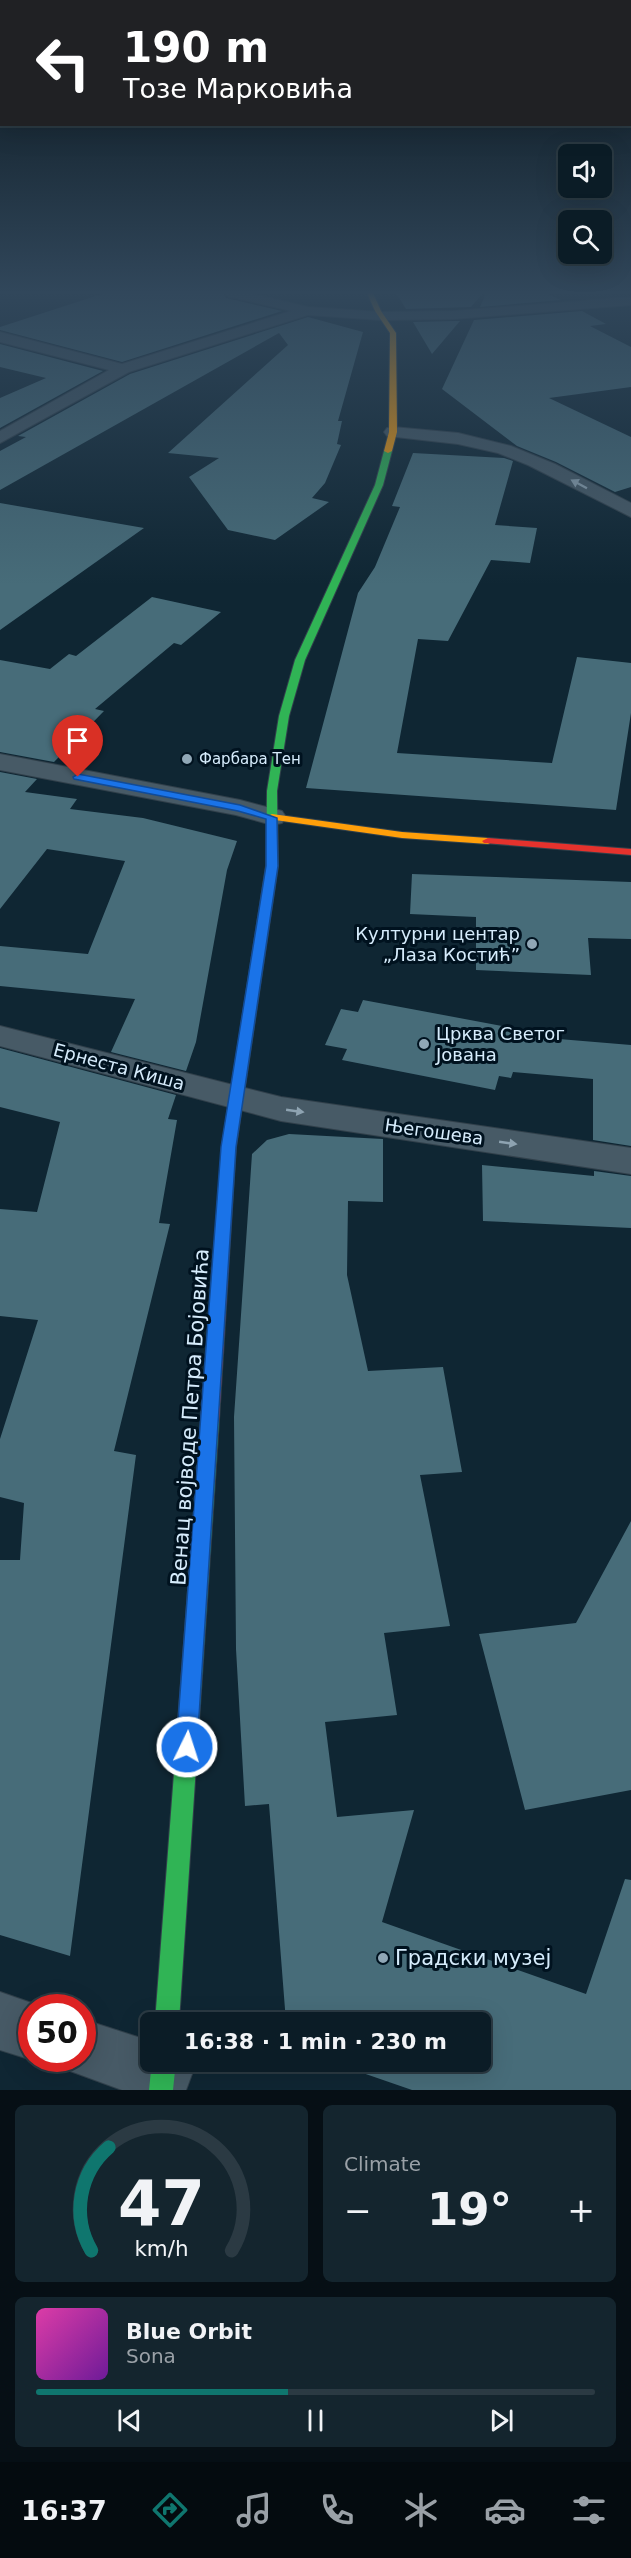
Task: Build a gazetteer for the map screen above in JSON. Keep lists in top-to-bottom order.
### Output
{
  "streets": {
    "main road": ["Венац војводе Петра Бојовића"],
    "street": ["Ернеста Киша", "Његошева"]
  },
  "crossings": [
    ["Ернеста Киша", "Његошева"],
    ["Ернеста Киша", "Венац војводе Петра Бојовића"],
    ["Његошева", "Венац војводе Петра Бојовића"]
  ],
  "one_way": ["Његошева"],
  "places": [
    "Фарбара Тен",
    "Културни центар „Лаза Костић”",
    "Црква Светог Јована",
    "Градски музеј"
  ],
  "page": {
    "turn": ["190 m", "Тозе Марковића"],
    "limit": "50",
    "trip": "16:38 · 1 min · 230 m",
    "tile": "Climate",
    "heat": ["−", "19°", "+"],
    "song": ["Blue Orbit", "Sona"],
    "tabs": "16:37",
    "gauge": ["47", "km/h"]
  }
}
